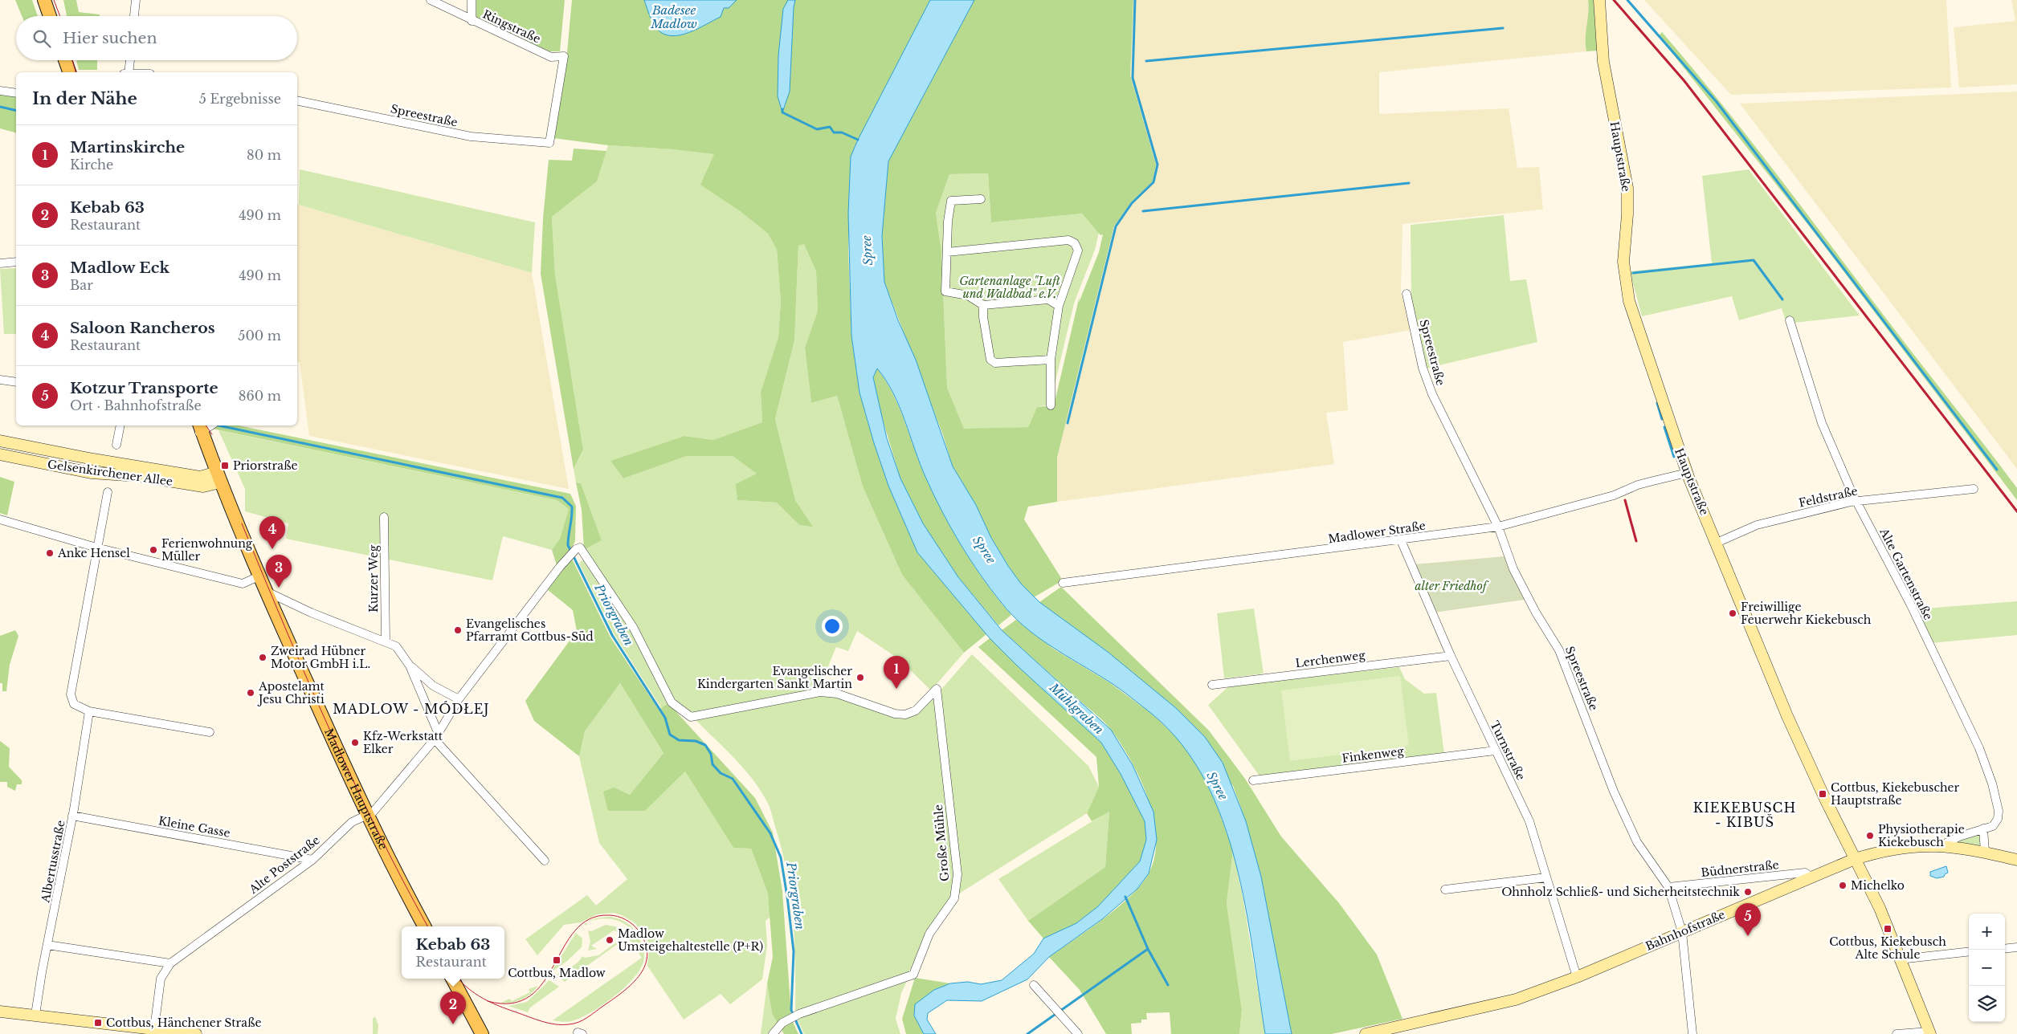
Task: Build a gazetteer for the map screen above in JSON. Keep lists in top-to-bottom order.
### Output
{
  "streets": {
    "main road": ["Madlower Hauptstraße"],
    "street": [
      "Ringstraße",
      "Spreestraße",
      "Hauptstraße",
      "Gelsenkirchener Allee",
      "Feldstraße",
      "Madlower Straße",
      "Alte Gartenstraße",
      "Kurzer Weg",
      "Lerchenweg",
      "Turnstraße",
      "Finkenweg",
      "Kleine Gasse",
      "Große Mühle",
      "Albertusstraße",
      "Alte Poststraße",
      "Büdnerstraße",
      "Bahnhofstraße"
    ]
  },
  "crossings": [
    ["Ringstraße", "Spreestraße"],
    ["Spreestraße", "Madlower Straße"],
    ["Spreestraße", "Büdnerstraße"],
    ["Spreestraße", "Bahnhofstraße"],
    ["Hauptstraße", "Feldstraße"],
    ["Hauptstraße", "Madlower Straße"],
    ["Hauptstraße", "Bahnhofstraße"],
    ["Gelsenkirchener Allee", "Madlower Hauptstraße"],
    ["Feldstraße", "Alte Gartenstraße"],
    ["Madlower Straße", "Turnstraße"],
    ["Alte Gartenstraße", "Bahnhofstraße"],
    ["Lerchenweg", "Turnstraße"],
    ["Turnstraße", "Finkenweg"],
    ["Turnstraße", "Bahnhofstraße"],
    ["Madlower Hauptstraße", "Alte Poststraße"],
    ["Kleine Gasse", "Albertusstraße"],
    ["Kleine Gasse", "Alte Poststraße"],
    ["Große Mühle", "Alte Poststraße"],
    ["Büdnerstraße", "Bahnhofstraße"]
  ],
  "districts": ["MADLOW - MÓDŁEJ", "KIEKEBUSCH - KIBUŠ"],
  "water": [
    "Badesee Madlow",
    "Spree",
    "Priorgraben",
    "Mühlgraben"
  ],
  "parks": ["Gartenanlage \"Luft und Waldbad\" e.V.", "alter Friedhof"],
  "places": {
    "transit": [
      "Priorstraße",
      "Cottbus, Kiekebuscher Hauptstraße",
      "Cottbus, Kiekebusch Alte Schule",
      "Cottbus, Madlow",
      "Cottbus, Hänchener Straße"
    ],
    "other": [
      "Ferienwohnung Müller",
      "Anke Hensel",
      "Freiwillige Feuerwehr Kiekebusch",
      "Evangelisches Pfarramt Cottbus-Süd",
      "Zweirad Hübner Motor GmbH i.L.",
      "Evangelischer Kindergarten Sankt Martin",
      "Apostelamt Jesu Christi",
      "Kfz-Werkstatt Elker",
      "Physiotherapie Kiekebusch",
      "Michelko",
      "Ohnholz Schließ- und Sicherheitstechnik",
      "Madlow Umsteigehaltestelle (P+R)"
    ]
  },
  "page": {
    "search": "Hier suchen",
    "heading": ["In der Nähe", "5 Ergebnisse"],
    "list": [
      {
        "mark": "1",
        "name": "Martinskirche",
        "note": "Kirche",
        "value": "80 m"
      },
      {
        "mark": "2",
        "name": "Kebab 63",
        "note": "Restaurant",
        "value": "490 m"
      },
      {
        "mark": "3",
        "name": "Madlow Eck",
        "note": "Bar",
        "value": "490 m"
      },
      {
        "mark": "4",
        "name": "Saloon Rancheros",
        "note": "Restaurant",
        "value": "500 m"
      },
      {
        "mark": "5",
        "name": "Kotzur Transporte",
        "note": "Ort · Bahnhofstraße",
        "value": "860 m"
      }
    ],
    "pins": [
      "4",
      "3",
      "1",
      "5",
      "2"
    ],
    "map_buttons": ["+", "−"],
    "popup": ["Kebab 63", "Restaurant"]
  }
}
